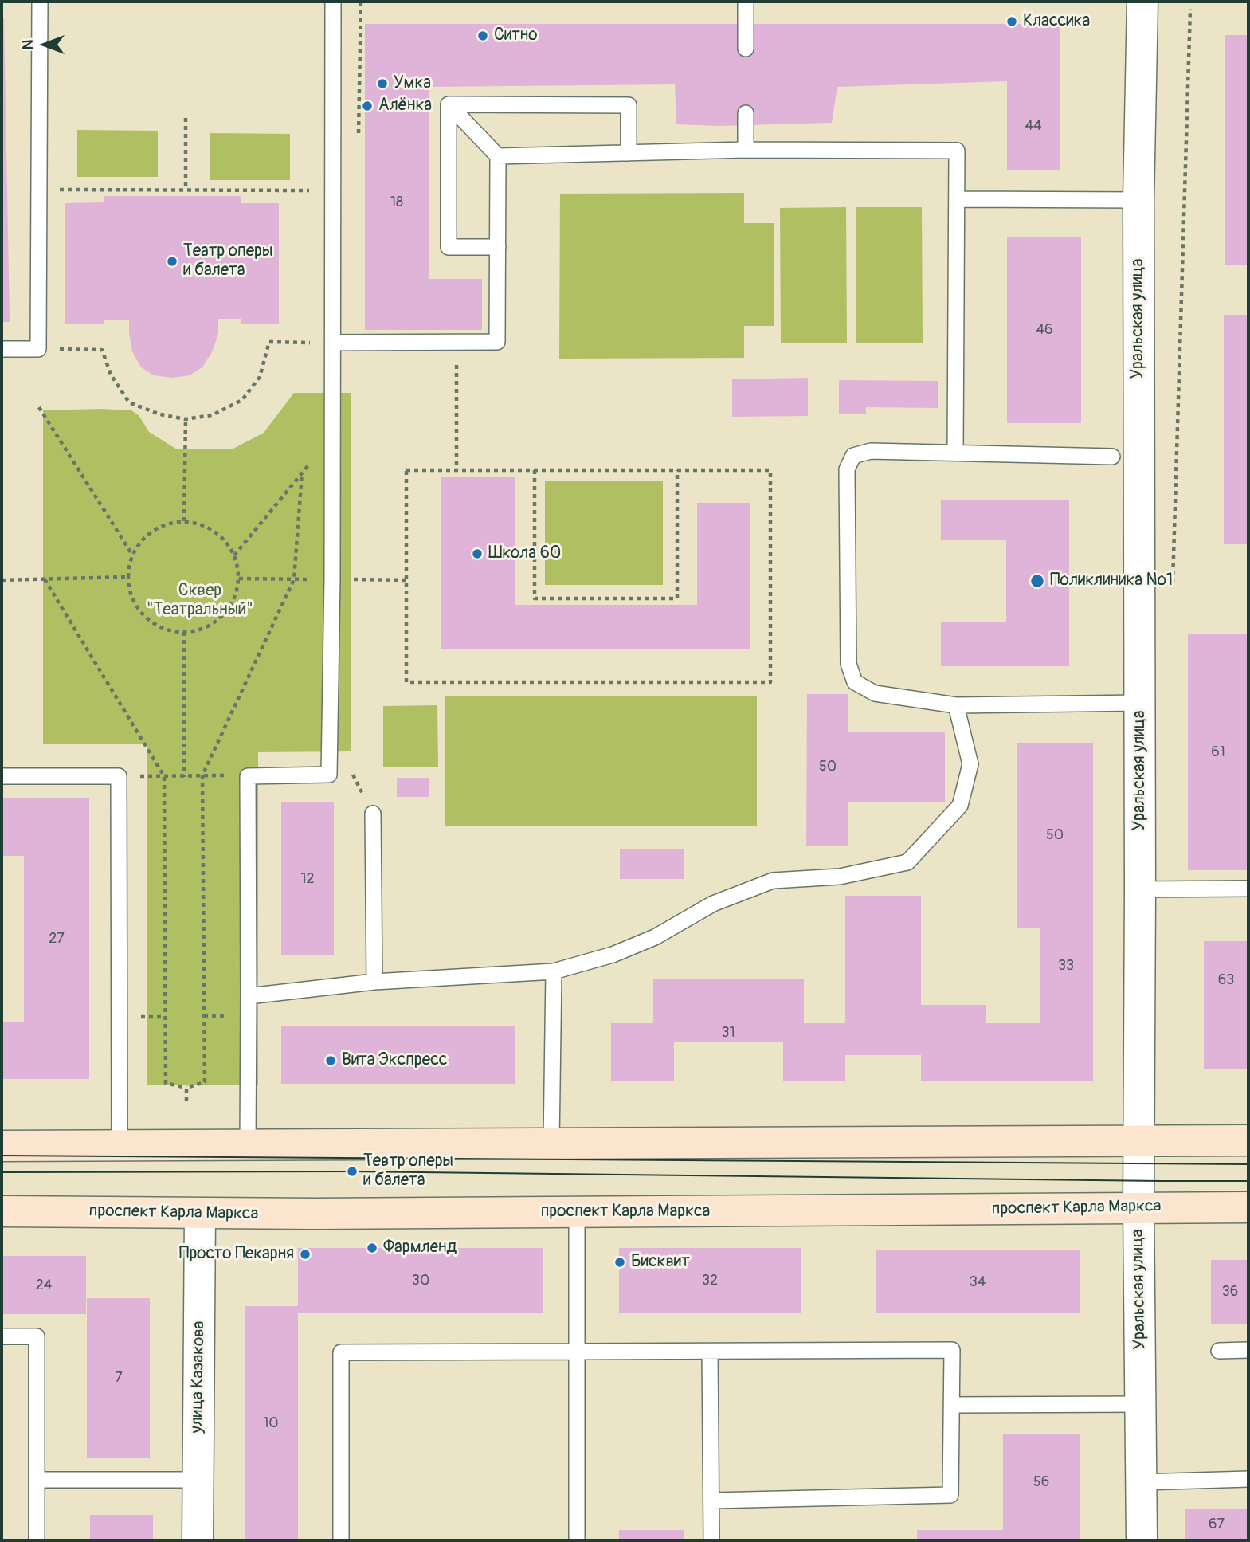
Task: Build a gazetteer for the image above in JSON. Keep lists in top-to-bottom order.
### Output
{
  "streets": {
    "main road": ["проспект Карла Маркса"],
    "street": ["Уральская улица", "улица Казакова"]
  },
  "crossings": [
    ["Уральская улица", "проспект Карла Маркса"],
    ["проспект Карла Маркса", "улица Казакова"]
  ],
  "parks": ["Сквер \"Театральный\""],
  "places": [
    "Классика",
    "Ситно",
    "Умка",
    "Алёнка",
    "Театр оперы и балета",
    "Школа 60",
    "Поликлиника №1",
    "Вита Экспресс",
    "Тевтр оперы и балета",
    "Фармленд",
    "Просто Пекарня",
    "Бисквит"
  ],
  "house_numbers": [
    "44",
    "18",
    "46",
    "61",
    "50",
    "50",
    "12",
    "27",
    "33",
    "63",
    "31",
    "30",
    "32",
    "34",
    "24",
    "36",
    "7",
    "10",
    "56",
    "67"
  ],
  "north": "left"
}
